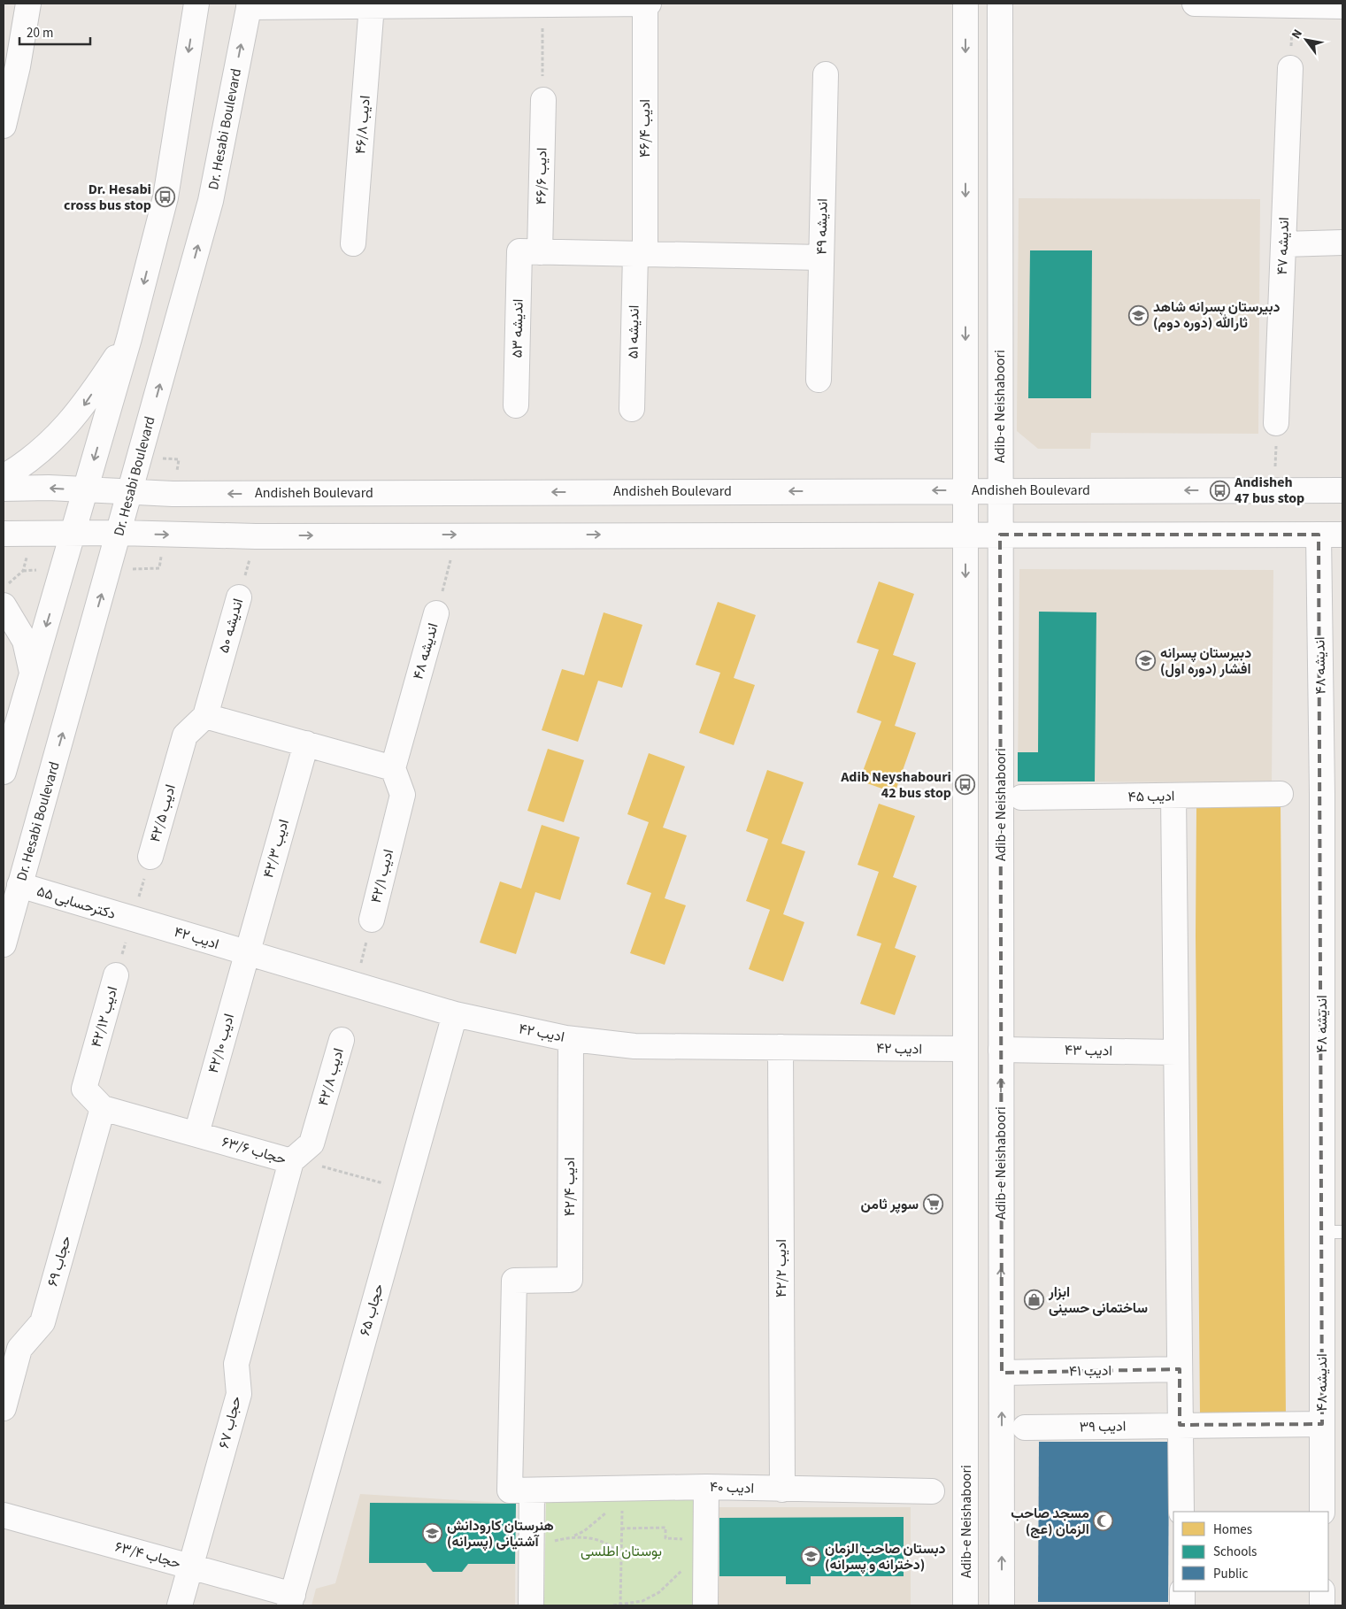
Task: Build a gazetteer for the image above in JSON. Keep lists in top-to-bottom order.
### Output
{
  "streets": {
    "street": [
      "ادیب ۴۶/۸",
      "ادیب ۴۶/۴",
      "Dr. Hesabi Boulevard",
      "ادیب ۴۶/۶",
      "اندیشه ۴۹",
      "اندیشه ۴۷",
      "اندیشه ۵۳",
      "اندیشه ۵۱",
      "Adib-e Neishaboori",
      "Andisheh Boulevard",
      "اندیشه ۵۰",
      "اندیشه ۴۸",
      "ادیب ۴۵",
      "ادیب ۴۲/۵",
      "ادیب ۴۲/۳",
      "ادیب ۴۲/۱",
      "دکترحسابی ۵۵",
      "ادیب ۴۲",
      "ادیب ۴۲/۱۲",
      "ادیب ۴۲/۱۰",
      "ادیب ۴۳",
      "ادیب ۴۲/۸",
      "حجاب ۶۳/۶",
      "ادیب ۴۲/۴",
      "حجاب ۶۹",
      "ادیب ۴۲/۲",
      "حجاب ۶۵",
      "ادیب ۴۱",
      "حجاب ۶۷",
      "ادیب ۳۹",
      "ادیب ۴۰",
      "حجاب ۶۳/۴"
    ]
  },
  "crossings": [
    ["ادیب ۴۶/۴", "اندیشه ۵۱"],
    ["Dr. Hesabi Boulevard", "Andisheh Boulevard"],
    ["Dr. Hesabi Boulevard", "دکترحسابی ۵۵"],
    ["ادیب ۴۶/۶", "اندیشه ۵۳"],
    ["Adib-e Neishaboori", "Andisheh Boulevard"],
    ["Adib-e Neishaboori", "ادیب ۴۲"],
    ["Adib-e Neishaboori", "ادیب ۴۳"],
    ["Adib-e Neishaboori", "ادیب ۴۱"],
    ["اندیشه ۵۰", "ادیب ۴۲/۵"],
    ["اندیشه ۴۸", "ادیب ۴۲/۱"],
    ["اندیشه ۴۸", "ادیب ۳۹"],
    ["ادیب ۴۲/۵", "دکترحسابی ۵۵"],
    ["ادیب ۴۲/۵", "ادیب ۴۲"],
    ["ادیب ۴۲/۵", "ادیب ۴۲/۱۲"],
    ["ادیب ۴۲/۳", "ادیب ۴۲"],
    ["ادیب ۴۲/۳", "ادیب ۴۲/۱۰"],
    ["ادیب ۴۲/۱", "ادیب ۴۲"],
    ["دکترحسابی ۵۵", "ادیب ۴۲"],
    ["دکترحسابی ۵۵", "ادیب ۴۲/۱۲"],
    ["ادیب ۴۲", "ادیب ۴۲/۱۲"],
    ["ادیب ۴۲", "ادیب ۴۲/۱۰"],
    ["ادیب ۴۲", "ادیب ۴۲/۴"],
    ["ادیب ۴۲", "ادیب ۴۲/۲"],
    ["ادیب ۴۲", "حجاب ۶۵"],
    ["ادیب ۴۲/۱۲", "حجاب ۶۳/۶"],
    ["ادیب ۴۲/۱۲", "حجاب ۶۹"],
    ["ادیب ۴۲/۱۰", "حجاب ۶۳/۶"],
    ["ادیب ۴۲/۸", "حجاب ۶۳/۶"],
    ["ادیب ۴۲/۸", "حجاب ۶۷"],
    ["حجاب ۶۳/۶", "حجاب ۶۹"],
    ["حجاب ۶۳/۶", "حجاب ۶۵"],
    ["حجاب ۶۳/۶", "حجاب ۶۷"],
    ["ادیب ۴۲/۴", "ادیب ۴۰"],
    ["ادیب ۴۲/۲", "ادیب ۴۰"],
    ["حجاب ۶۵", "حجاب ۶۳/۴"],
    ["حجاب ۶۷", "حجاب ۶۳/۴"]
  ],
  "parks": ["بوستان اطلسی"],
  "places": {
    "bus stop": ["Dr. Hesabi cross bus stop", "Andisheh 47 bus stop", "Adib Neyshabouri 42 bus stop"],
    "school or university": [
      "دبیرستان پسرانه شاهد ثارالله (دوره دوم)",
      "دبیرستان پسرانه افشار (دوره اول)",
      "هنرستان کارودانش آشتیانی (پسرانه)",
      "دبستان صاحب الزمان (دخترانه و پسرانه)"
    ],
    "supermarket": ["سوپر ثامن"],
    "shop": ["ابزار ساختمانی حسینی"],
    "mosque": ["مسجد صاحب الزمان (عج)"]
  },
  "legend": ["Homes", "Schools", "Public"],
  "scale_bar": "20 m",
  "north": "top left"
}
